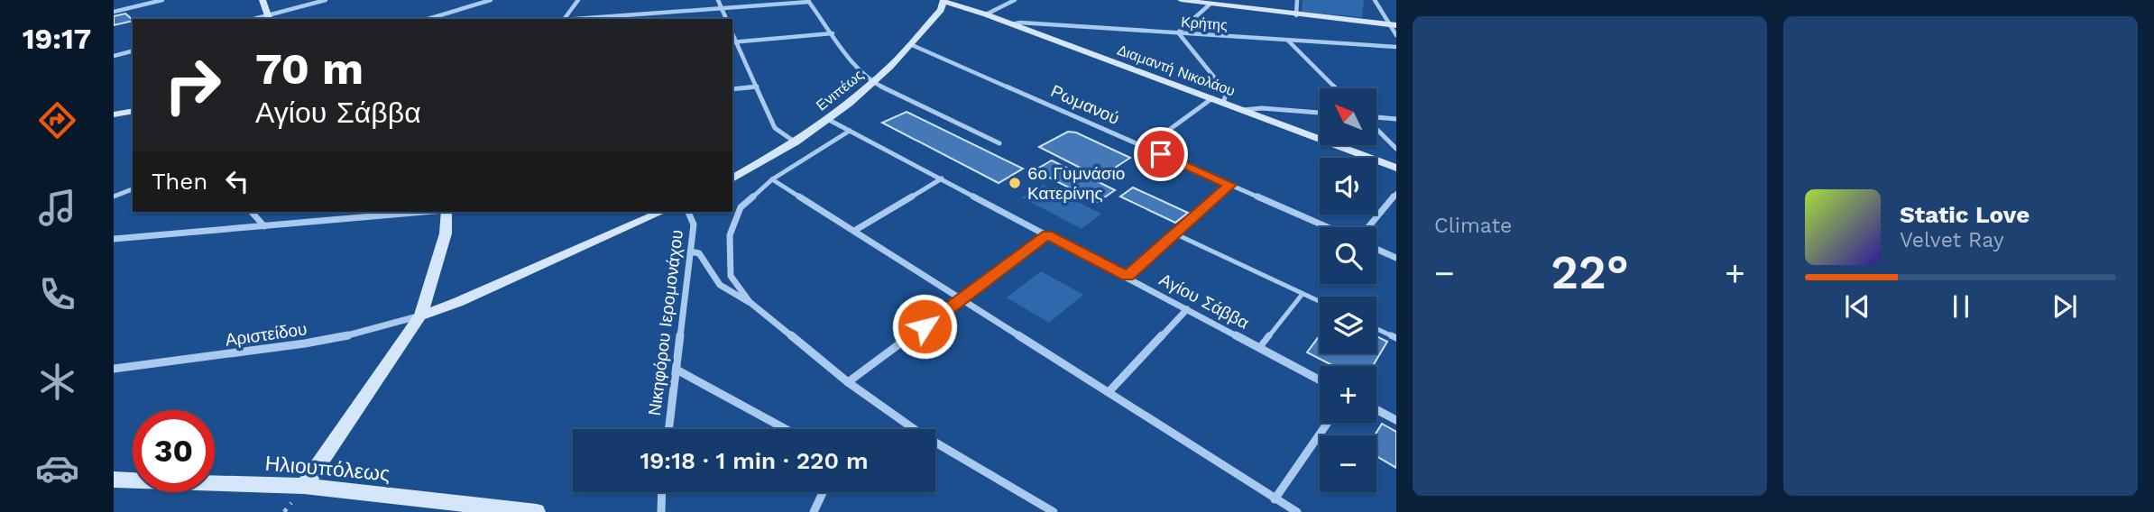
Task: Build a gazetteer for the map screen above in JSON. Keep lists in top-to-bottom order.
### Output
{
  "streets": {
    "street": [
      "Κρήτης",
      "Διαμαντή Νικολάου",
      "Ενιπέως",
      "Ρωμανού",
      "Αγίου Σάββα",
      "Νικηφόρου Ιερομονάχου",
      "Αριστείδου",
      "Ηλιουπόλεως"
    ]
  },
  "crossings": [
    ["Κρήτης", "Διαμαντή Νικολάου"],
    ["Διαμαντή Νικολάου", "Ενιπέως"],
    ["Ενιπέως", "Ρωμανού"],
    ["Ενιπέως", "Αγίου Σάββα"]
  ],
  "places": ["6ο Γυμνάσιο Κατερίνης"],
  "north": "top left",
  "page": {
    "tabs": "19:17",
    "tile": "Climate",
    "turn": ["70 m", "Αγίου Σάββα"],
    "map_buttons": ["+", "−"],
    "then": "Then",
    "song": ["Static Love", "Velvet Ray"],
    "heat": ["−", "22°", "+"],
    "limit": "30",
    "trip": "19:18 · 1 min · 220 m"
  }
}
